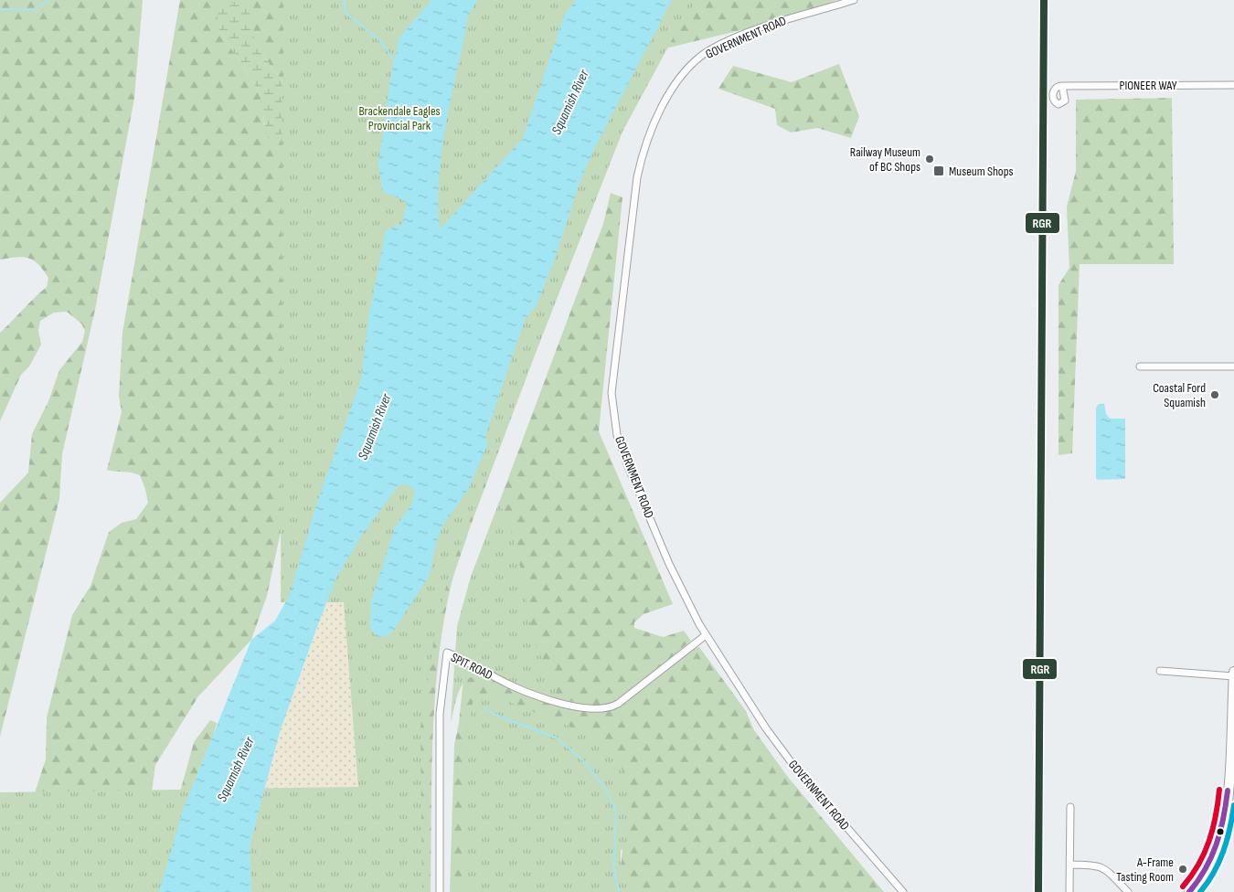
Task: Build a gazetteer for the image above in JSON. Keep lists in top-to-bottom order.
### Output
{
  "streets": {
    "street": ["GOVERNMENT ROAD", "PIONEER WAY", "SPIT ROAD"]
  },
  "crossings": [
    ["GOVERNMENT ROAD", "SPIT ROAD"]
  ],
  "water": ["Squamish River"],
  "parks": ["Brackendale Eagles Provincial Park"],
  "places": {
    "other": ["Railway Museum of BC Shops", "Coastal Ford Squamish", "A-Frame Tasting Room"],
    "transit": ["Museum Shops"]
  },
  "lines": ["transit line RGR"]
}
